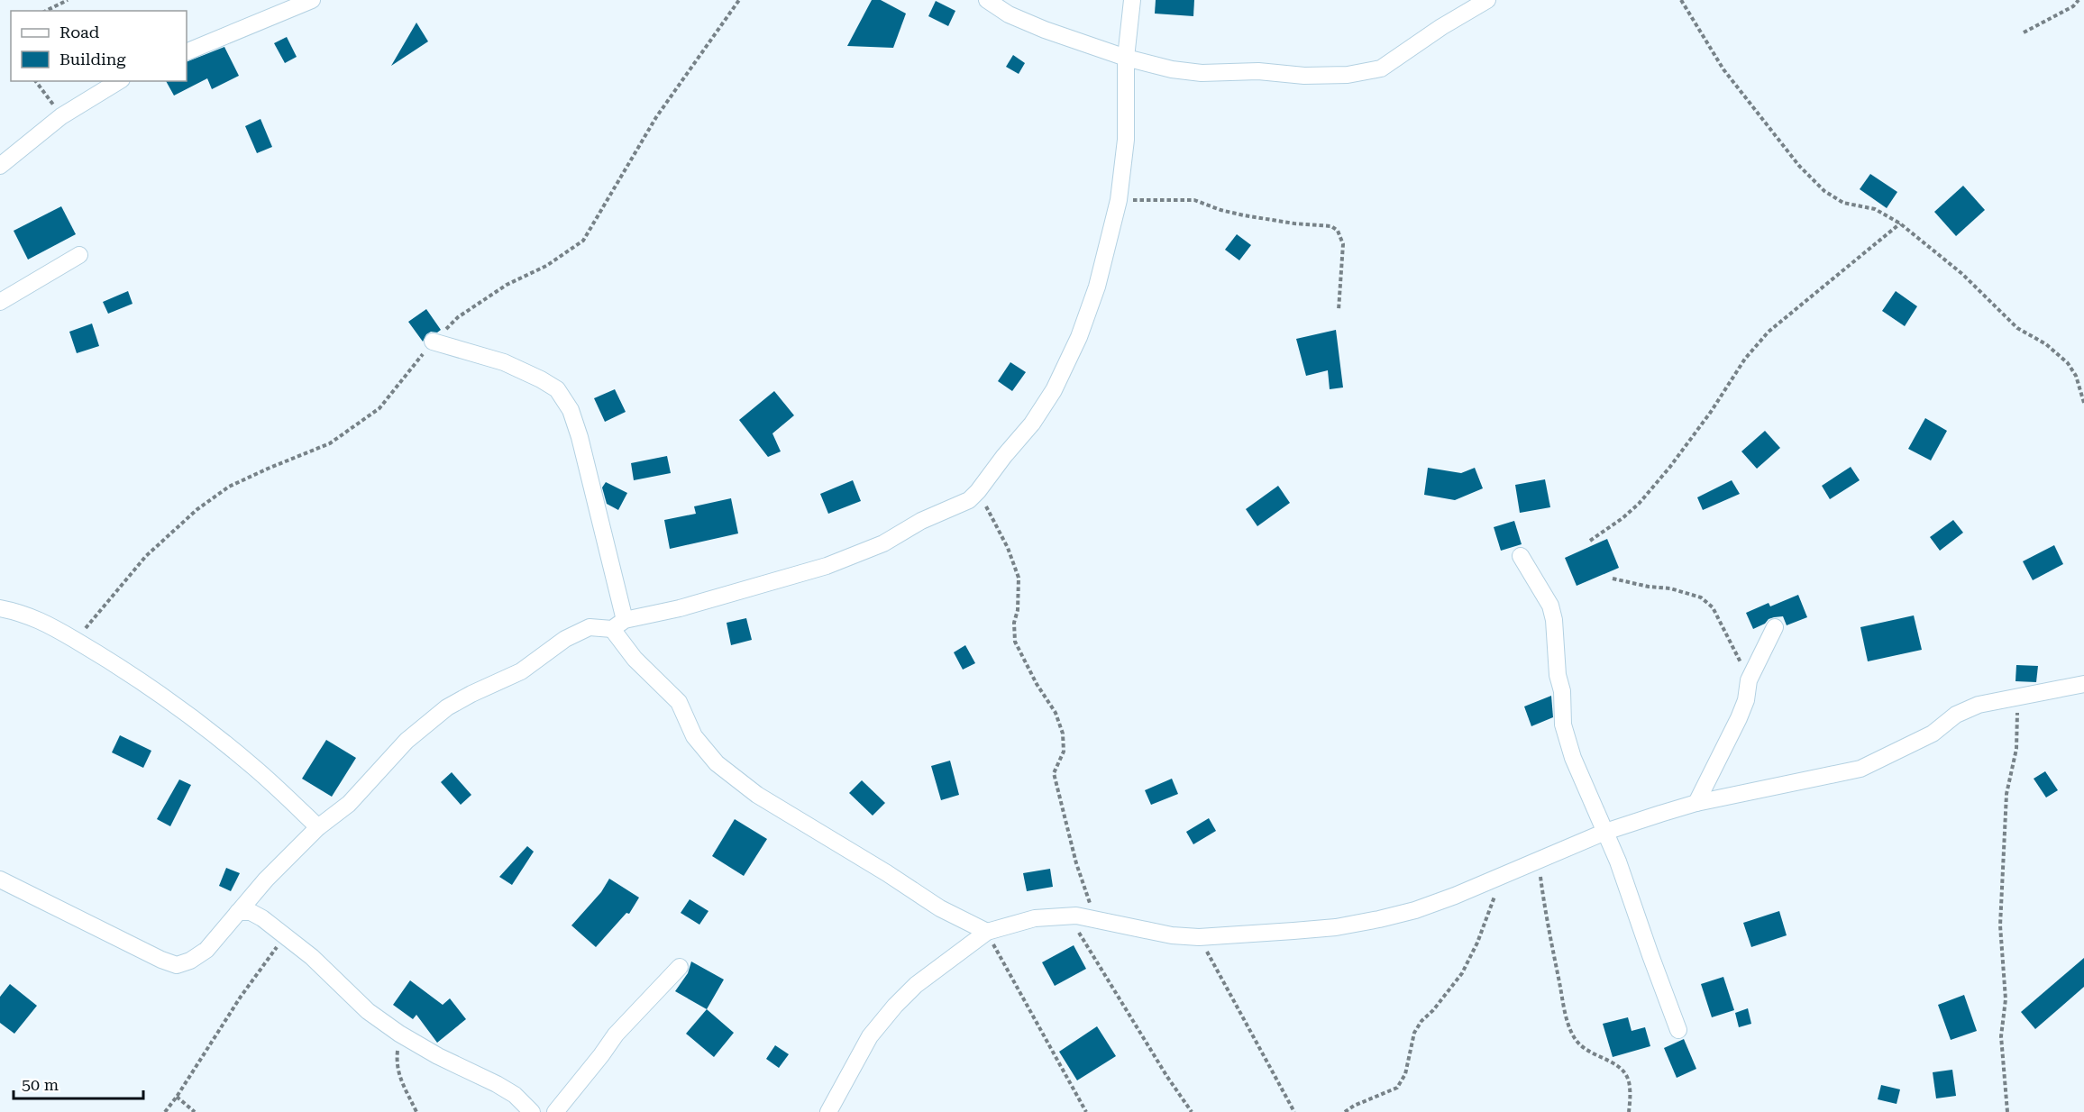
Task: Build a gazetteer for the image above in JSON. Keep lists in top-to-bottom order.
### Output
{
  "legend": ["Road", "Building"],
  "scale_bar": "50 m"
}
